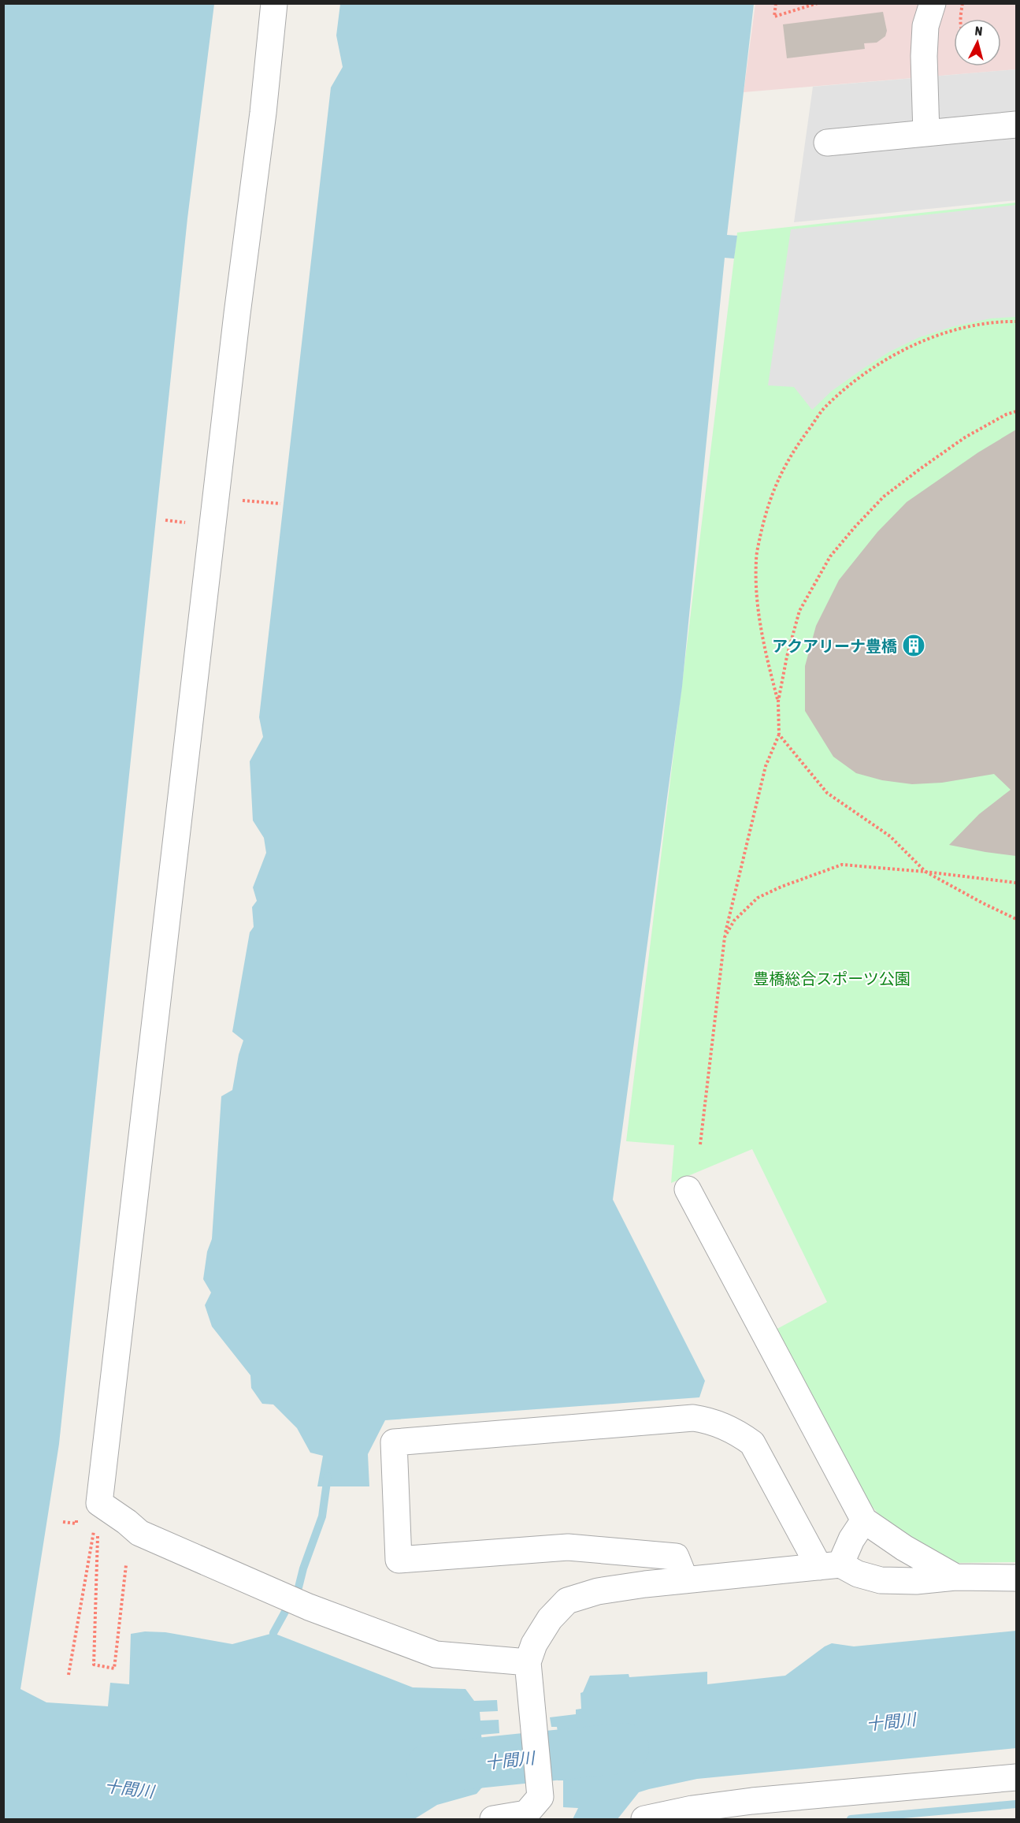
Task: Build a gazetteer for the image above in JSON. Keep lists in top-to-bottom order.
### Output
{
  "water": ["十間川"],
  "parks": ["豊橋総合スポーツ公園"],
  "places": {
    "building": ["アクアリーナ豊橋"]
  },
  "north": "top"
}
